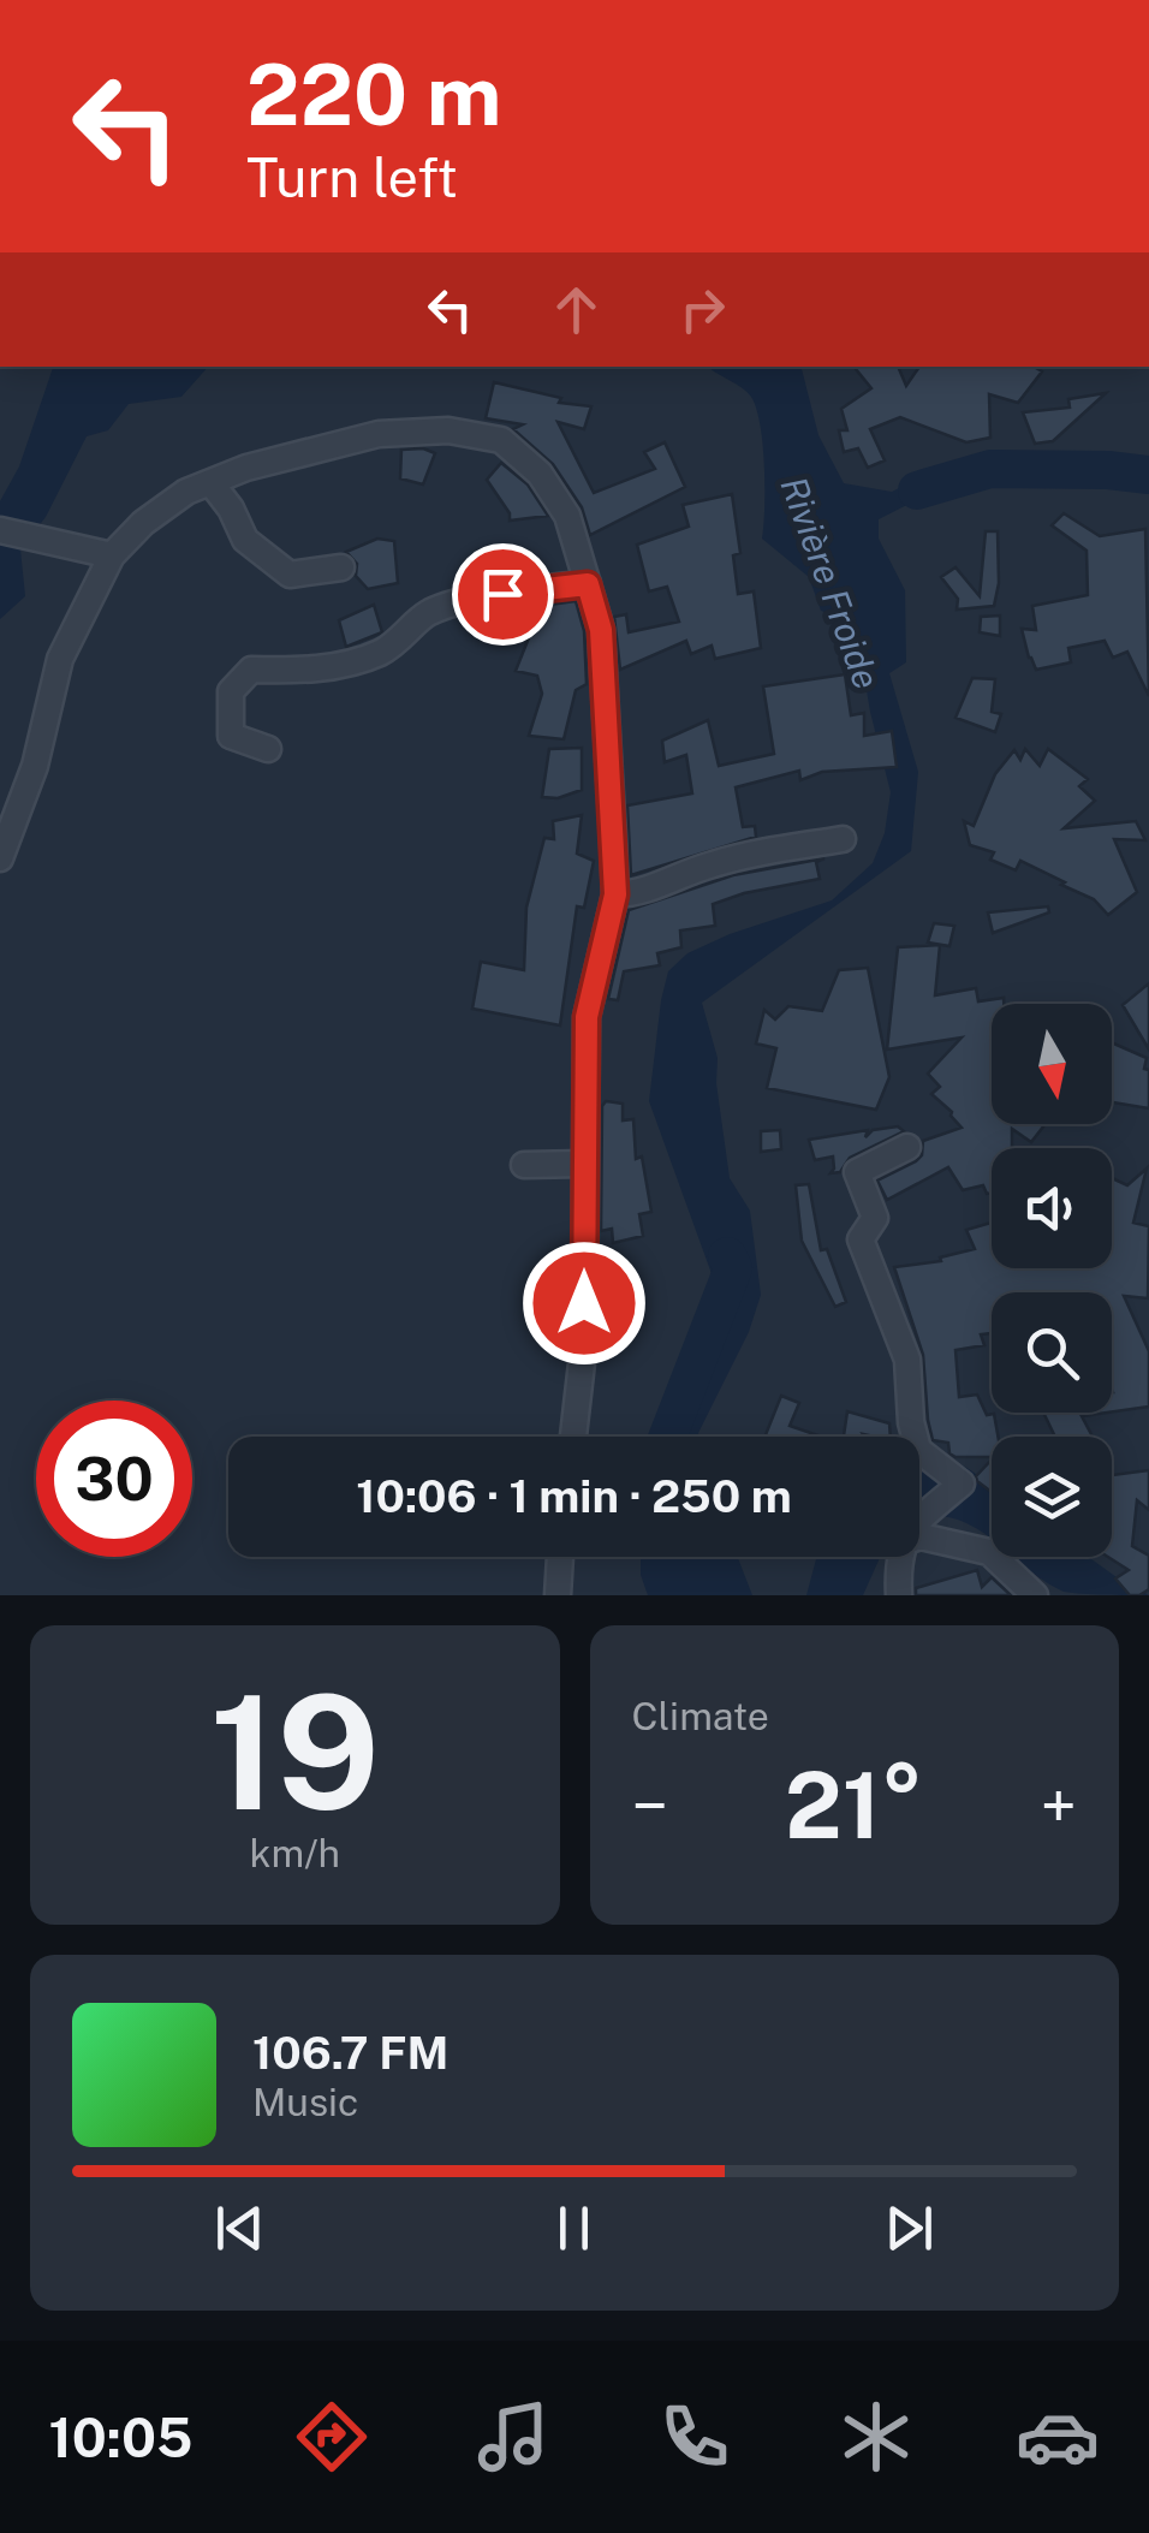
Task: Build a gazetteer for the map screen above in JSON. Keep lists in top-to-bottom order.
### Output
{
  "water": ["Rivière Froide"],
  "north": "bottom",
  "page": {
    "turn": ["220 m", "Turn left"],
    "limit": "30",
    "trip": "10:06 · 1 min · 250 m",
    "tile": [
      ["19", "km/h"],
      "Climate"
    ],
    "heat": ["−", "21°", "+"],
    "song": ["106.7 FM", "Music"],
    "tabs": "10:05"
  }
}
